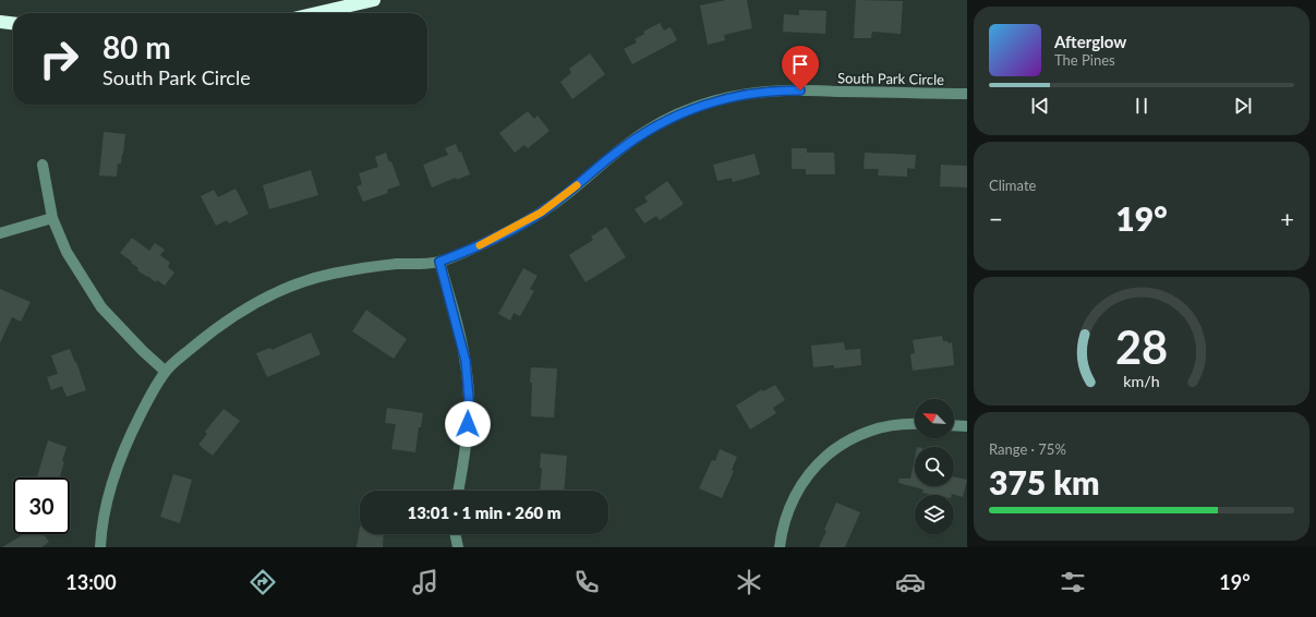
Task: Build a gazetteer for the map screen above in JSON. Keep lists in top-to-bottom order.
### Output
{
  "streets": {
    "street": ["South Park Circle"]
  },
  "north": "top left",
  "page": {
    "turn": ["80 m", "South Park Circle"],
    "song": ["Afterglow", "The Pines"],
    "tile": [
      "Climate",
      ["Range · 75%", "375 km"]
    ],
    "heat": ["−", "19°", "+"],
    "limit": "30",
    "trip": "13:01 · 1 min · 260 m",
    "tabs": ["13:00", "19°"],
    "gauge": ["28", "km/h"]
  }
}
